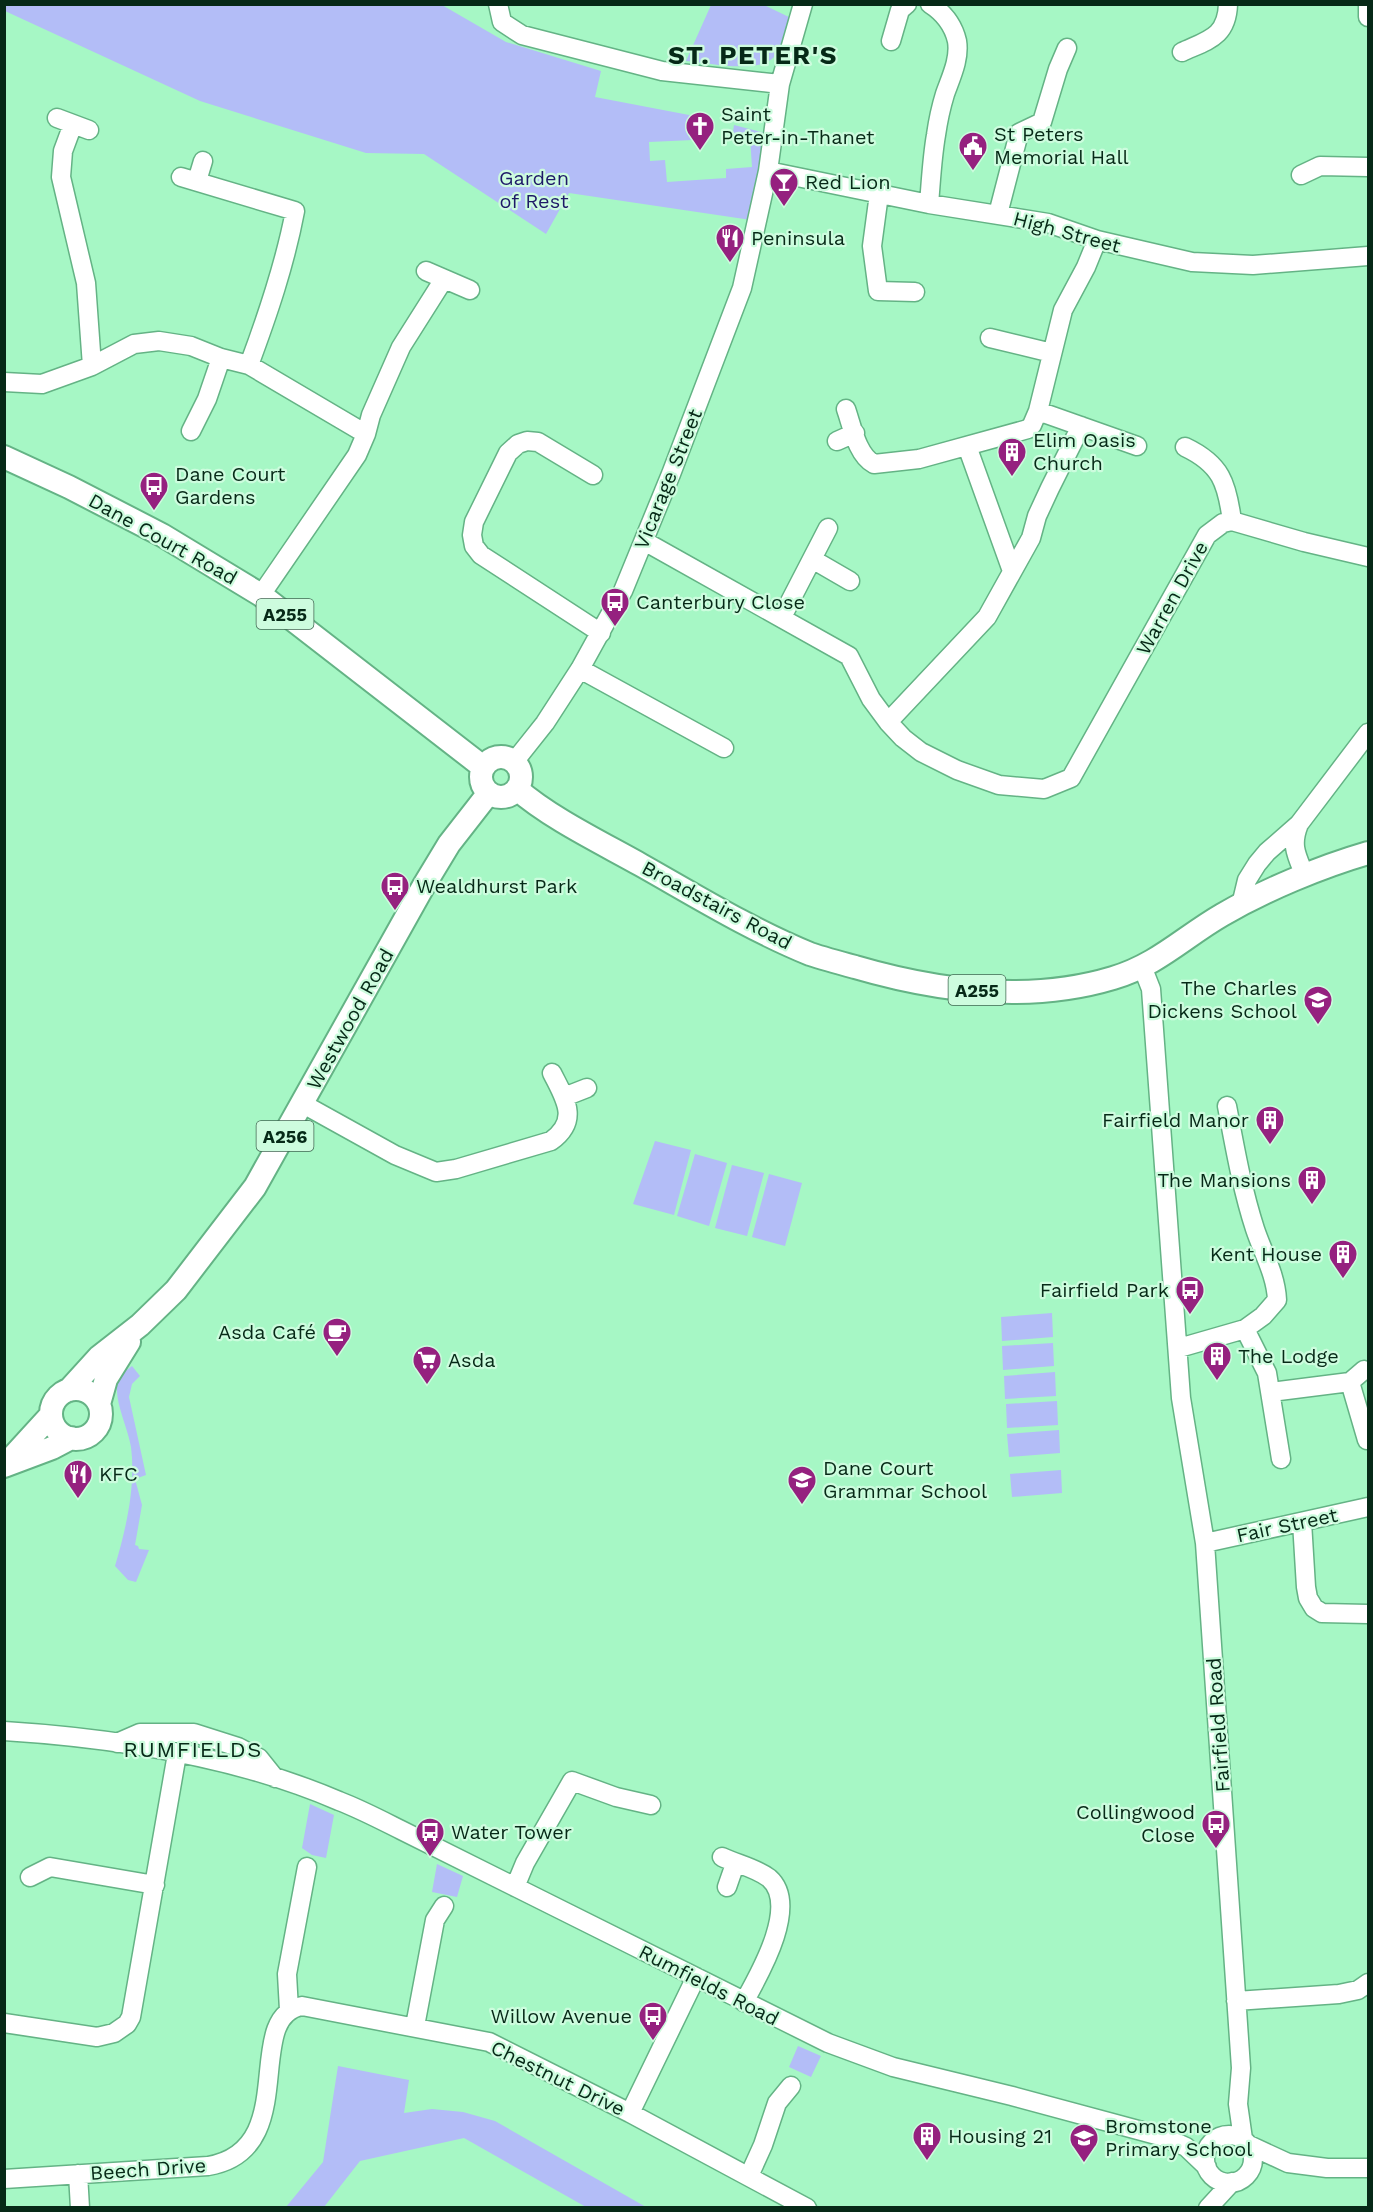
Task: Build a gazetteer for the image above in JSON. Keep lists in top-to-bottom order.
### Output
{
  "streets": {
    "main road": [
      "Dane Court Road",
      "A255",
      "Broadstairs Road",
      "Westwood Road",
      "A256"
    ],
    "street": [
      "High Street",
      "Vicarage Street",
      "Warren Drive",
      "Fair Street",
      "Fairfield Road",
      "Rumfields Road",
      "Chestnut Drive",
      "Beech Drive"
    ]
  },
  "crossings": [
    ["High Street", "Vicarage Street"],
    ["Vicarage Street", "Dane Court Road"],
    ["Vicarage Street", "Broadstairs Road"],
    ["Vicarage Street", "Westwood Road"],
    ["Dane Court Road", "Broadstairs Road"],
    ["Dane Court Road", "Westwood Road"],
    ["Broadstairs Road", "Westwood Road"],
    ["Broadstairs Road", "Fairfield Road"],
    ["Fair Street", "Fairfield Road"],
    ["Fairfield Road", "Rumfields Road"],
    ["Chestnut Drive", "Beech Drive"]
  ],
  "districts": ["ST. PETER'S", "RUMFIELDS"],
  "parks": ["Garden of Rest"],
  "places": {
    "church": ["Saint Peter-in-Thanet"],
    "public building": ["St Peters Memorial Hall"],
    "bar": ["Red Lion"],
    "restaurant": ["Peninsula", "KFC"],
    "building": [
      "Elim Oasis Church",
      "Fairfield Manor",
      "The Mansions",
      "Kent House",
      "The Lodge",
      "Housing 21"
    ],
    "bus stop": [
      "Dane Court Gardens",
      "Canterbury Close",
      "Wealdhurst Park",
      "Fairfield Park",
      "Collingwood Close",
      "Water Tower",
      "Willow Avenue"
    ],
    "school or university": ["The Charles Dickens School", "Dane Court Grammar School", "Bromstone Primary School"],
    "cafe": ["Asda Café"],
    "supermarket": ["Asda"]
  }
}
